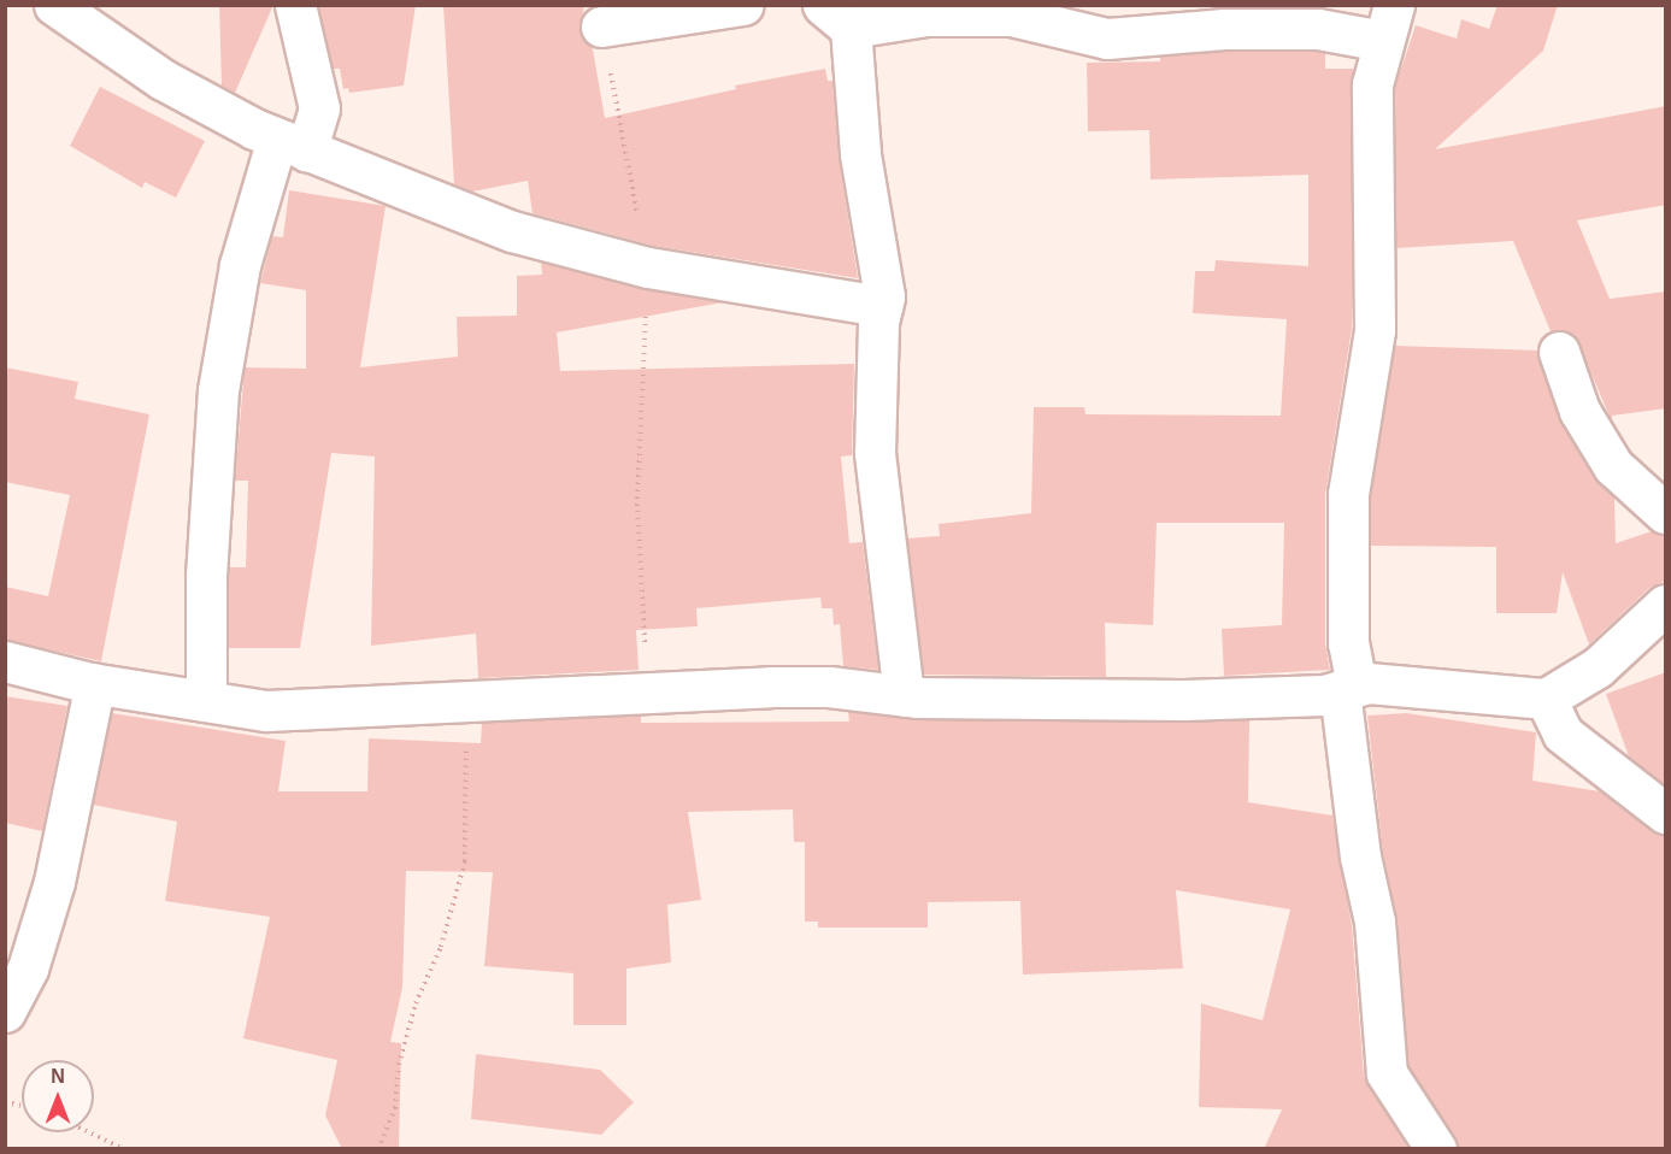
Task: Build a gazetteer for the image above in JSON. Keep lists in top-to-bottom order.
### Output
{
  "north": "top"
}
